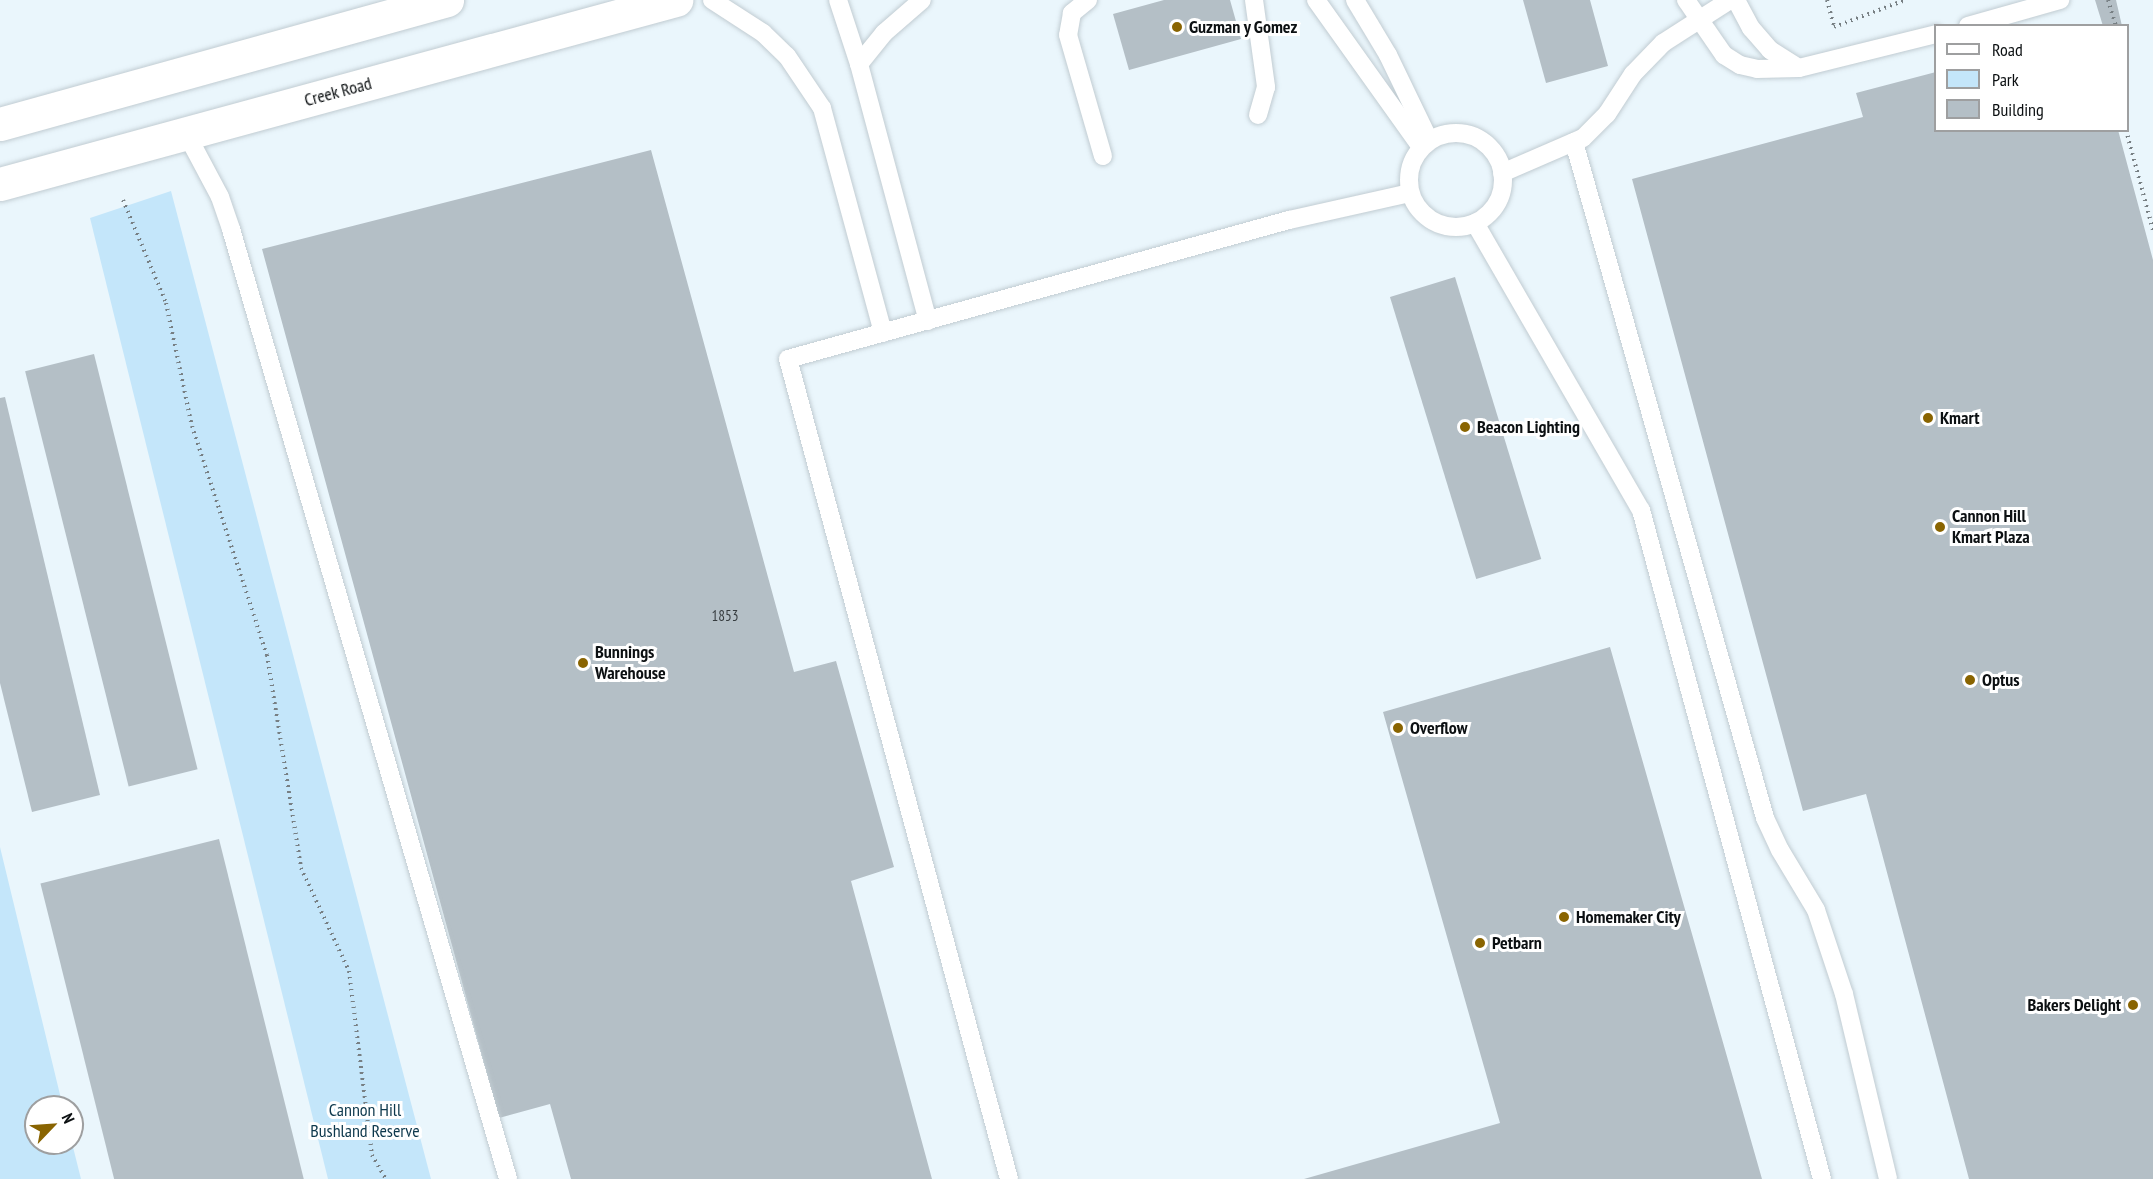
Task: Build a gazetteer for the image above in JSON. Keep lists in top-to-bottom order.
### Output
{
  "streets": {
    "main road": ["Creek Road"]
  },
  "parks": ["Cannon Hill Bushland Reserve"],
  "places": [
    "Guzman y Gomez",
    "Kmart",
    "Beacon Lighting",
    "Cannon Hill Kmart Plaza",
    "Bunnings Warehouse",
    "Optus",
    "Overflow",
    "Homemaker City",
    "Petbarn",
    "Bakers Delight"
  ],
  "house_numbers": ["1853"],
  "legend": ["Road", "Park", "Building"],
  "north": "top right"
}
